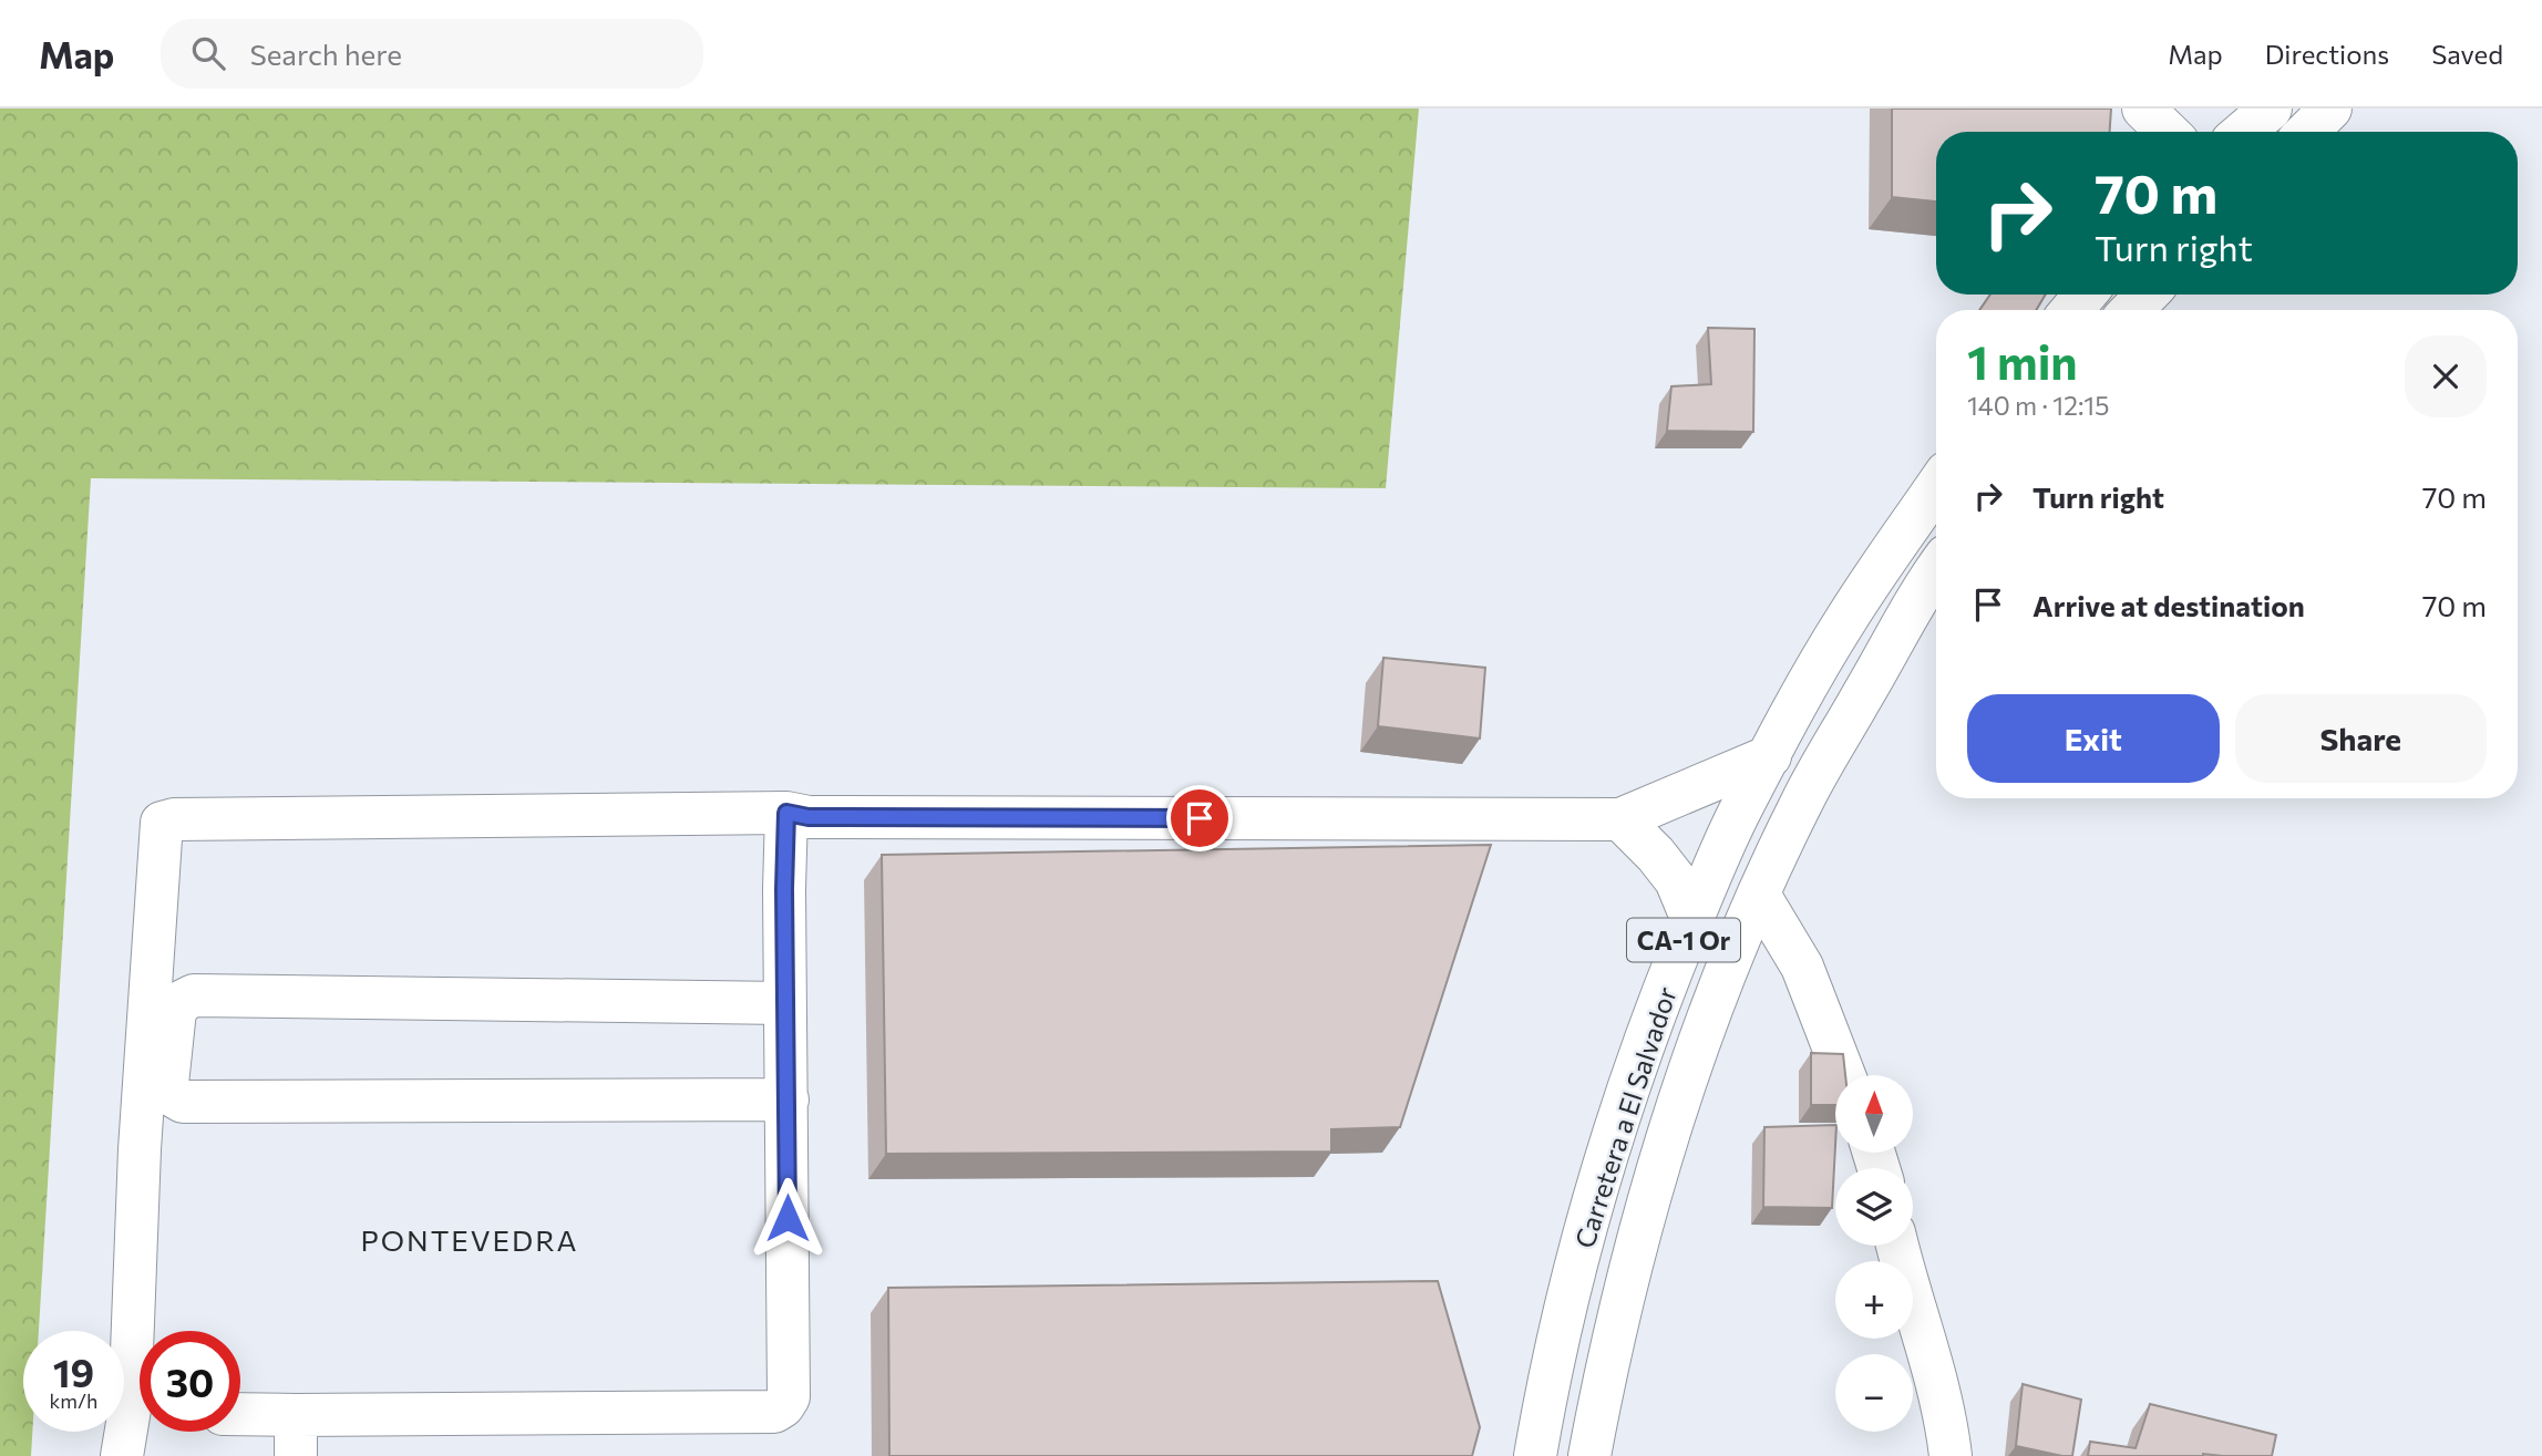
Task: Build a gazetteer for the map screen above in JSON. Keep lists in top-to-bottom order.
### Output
{
  "streets": {
    "main road": ["CA-1 Or", "Carretera a El Salvador"]
  },
  "districts": ["PONTEVEDRA"],
  "north": "top",
  "page": {
    "header": "Map",
    "search": "Search here",
    "nav": ["Map", "Directions", "Saved"],
    "turn": ["70 m", "Turn right"],
    "heading": ["1 min", "140 m · 12:15"],
    "list": [
      {
        "name": "Turn right",
        "value": "70 m"
      },
      {
        "name": "Arrive at destination",
        "value": "70 m"
      }
    ],
    "buttons": ["Exit", "Share"],
    "map_buttons": ["+", "−"],
    "speed": "19 km/h",
    "limit": "30"
  }
}
